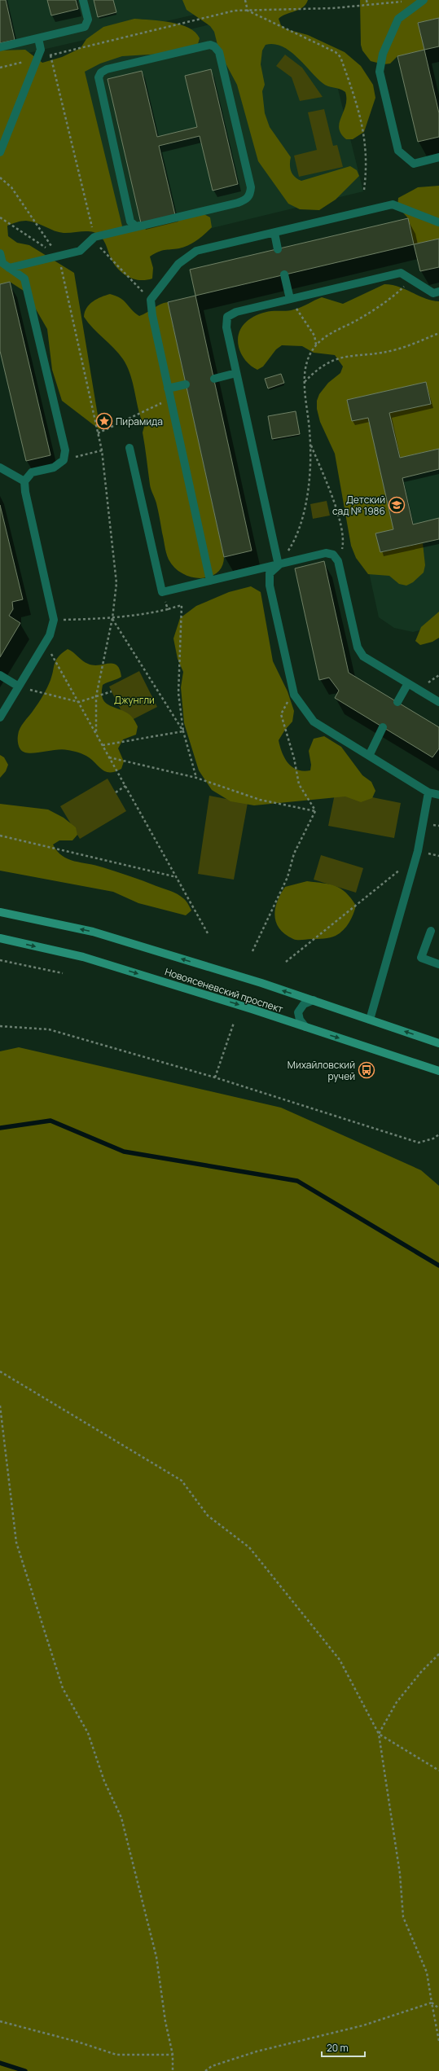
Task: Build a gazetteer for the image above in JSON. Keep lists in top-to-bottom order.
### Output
{
  "streets": {
    "main road": ["Новоясеневский проспект"]
  },
  "parks": ["Джунгли"],
  "places": {
    "place": ["Пирамида"],
    "school or university": ["Детский сад № 1986"],
    "bus stop": ["Михайловский ручей"]
  },
  "scale_bar": "20 m"
}
